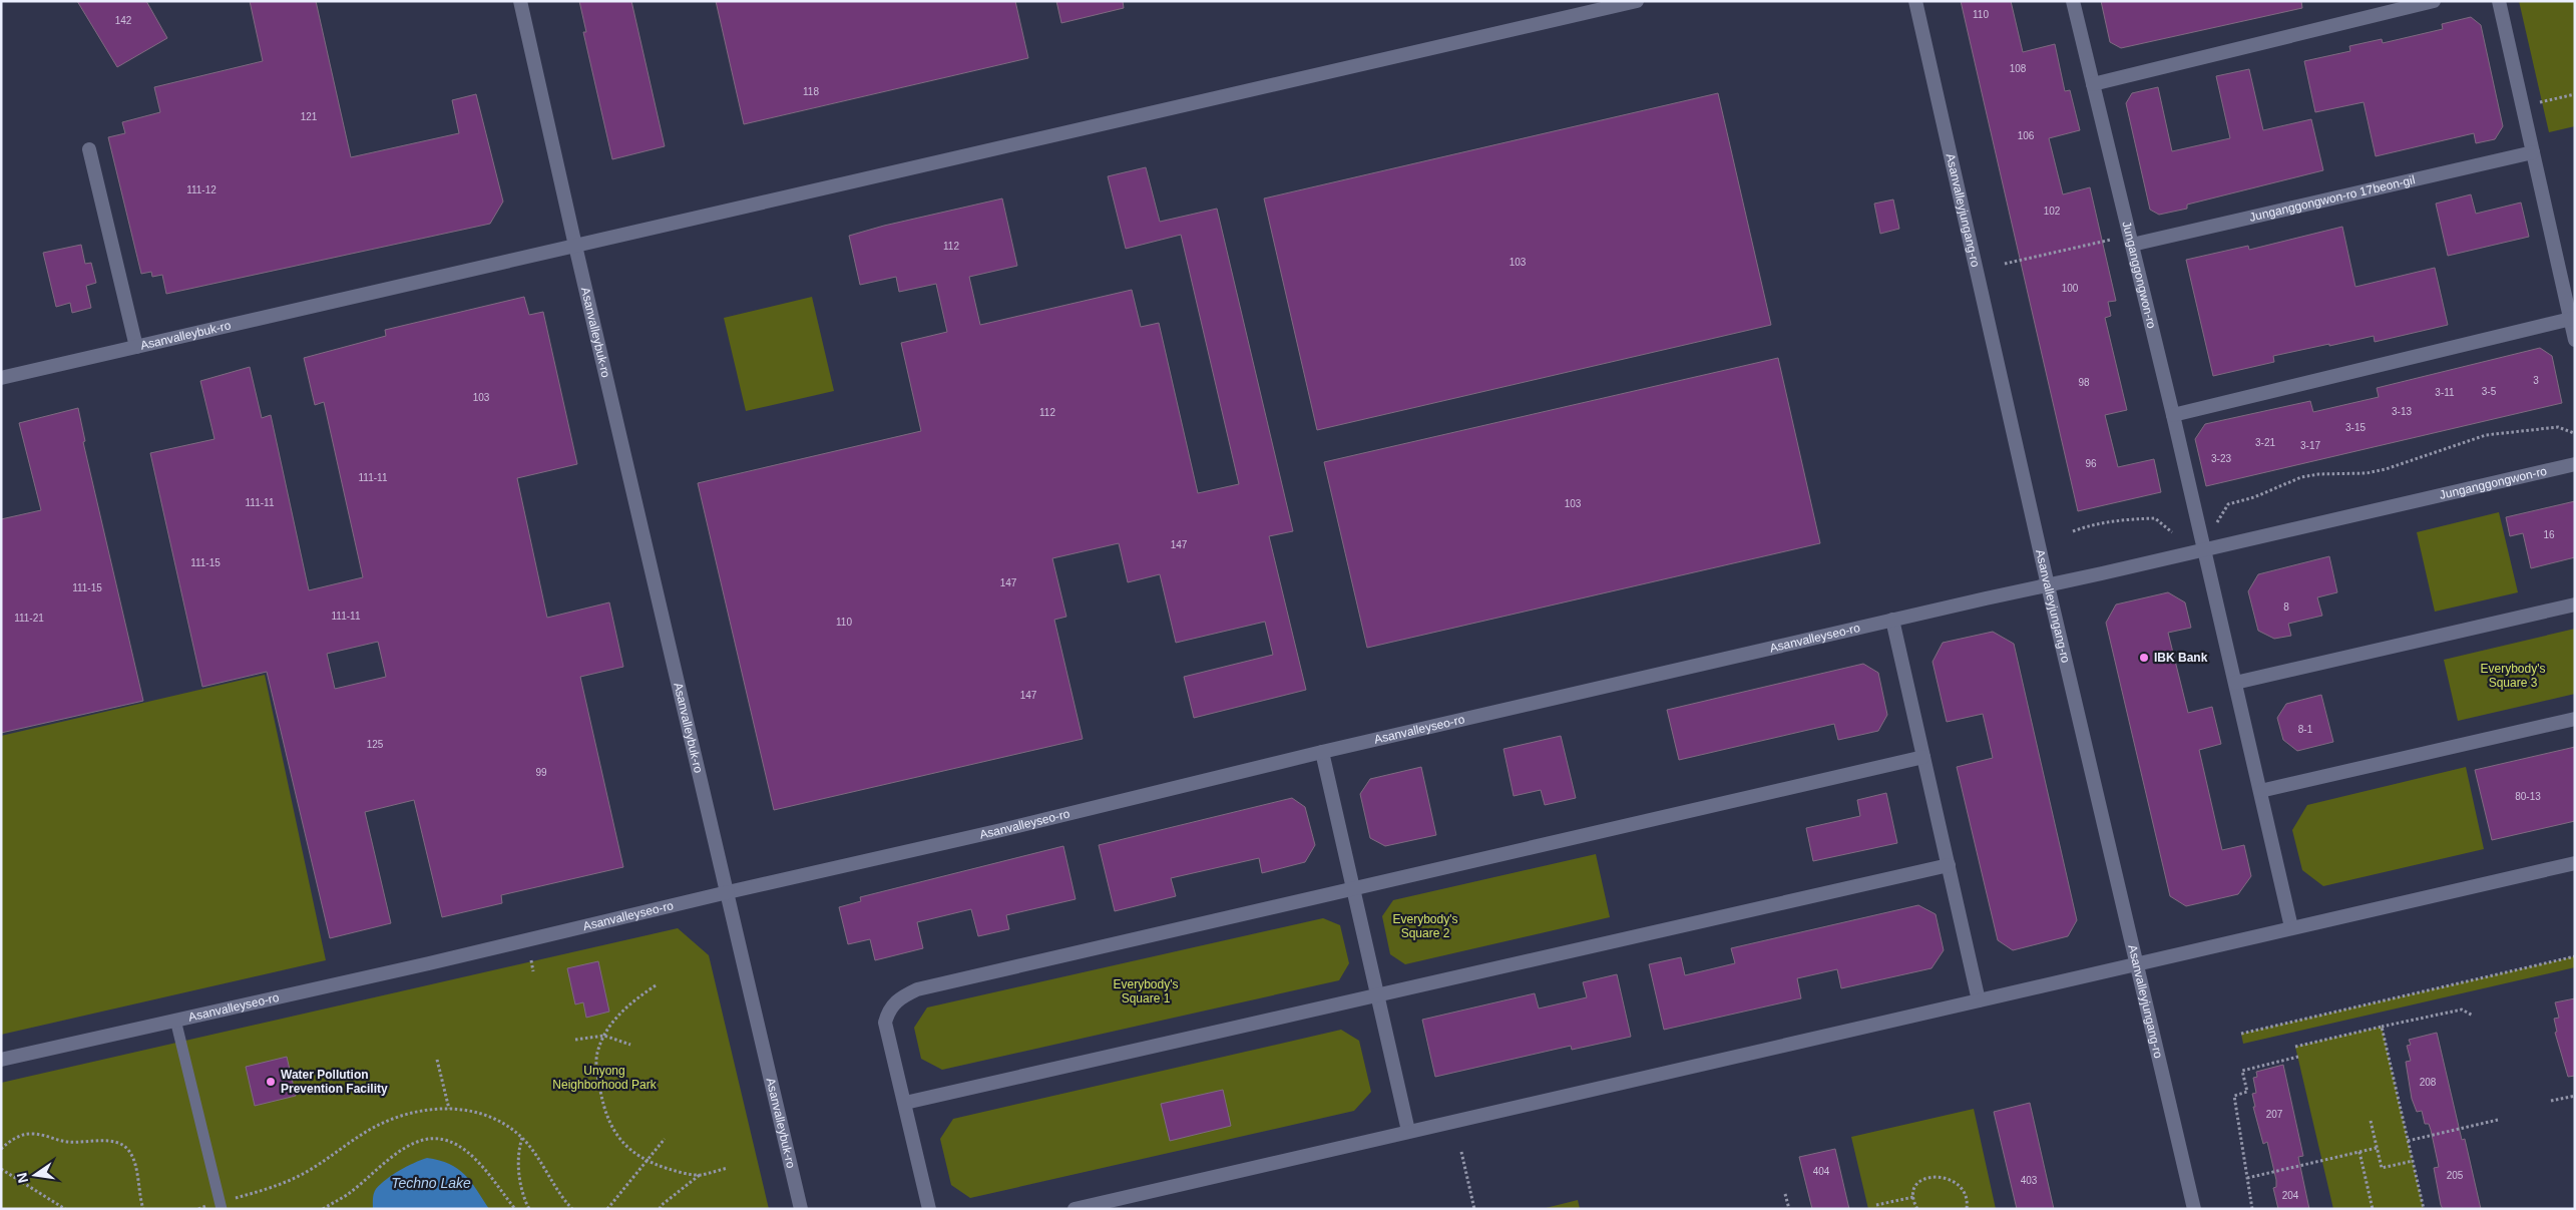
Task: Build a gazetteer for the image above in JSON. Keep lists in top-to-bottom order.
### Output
{
  "streets": {
    "street": [
      "Junganggongwon-ro 17beon-gil",
      "Asanvalleyjungang-ro",
      "Junganggongwon-ro",
      "Asanvalleybuk-ro",
      "Asanvalleyseo-ro"
    ]
  },
  "crossings": [
    ["Junganggongwon-ro 17beon-gil", "Junganggongwon-ro"],
    ["Asanvalleyjungang-ro", "Junganggongwon-ro"],
    ["Asanvalleyjungang-ro", "Asanvalleyseo-ro"],
    ["Junganggongwon-ro", "Asanvalleyseo-ro"],
    ["Asanvalleybuk-ro", "Asanvalleyseo-ro"]
  ],
  "water": ["Techno Lake"],
  "parks": [
    "Everybody's Square 3",
    "Everybody's Square 2",
    "Everybody's Square 1",
    "Unyong Neighborhood Park"
  ],
  "places": ["IBK Bank", "Water Pollution Prevention Facility"],
  "house_numbers": [
    "110",
    "142",
    "108",
    "118",
    "121",
    "106",
    "111-12",
    "102",
    "112",
    "103",
    "100",
    "3",
    "98",
    "3-5",
    "3-11",
    "103",
    "3-13",
    "112",
    "3-15",
    "3-21",
    "3-17",
    "3-23",
    "96",
    "111-11",
    "111-11",
    "103",
    "16",
    "147",
    "111-15",
    "147",
    "111-15",
    "8",
    "111-11",
    "111-21",
    "110",
    "147",
    "8-1",
    "125",
    "99",
    "80-13",
    "208",
    "207",
    "404",
    "205",
    "403",
    "204"
  ],
  "north": "left"
}
